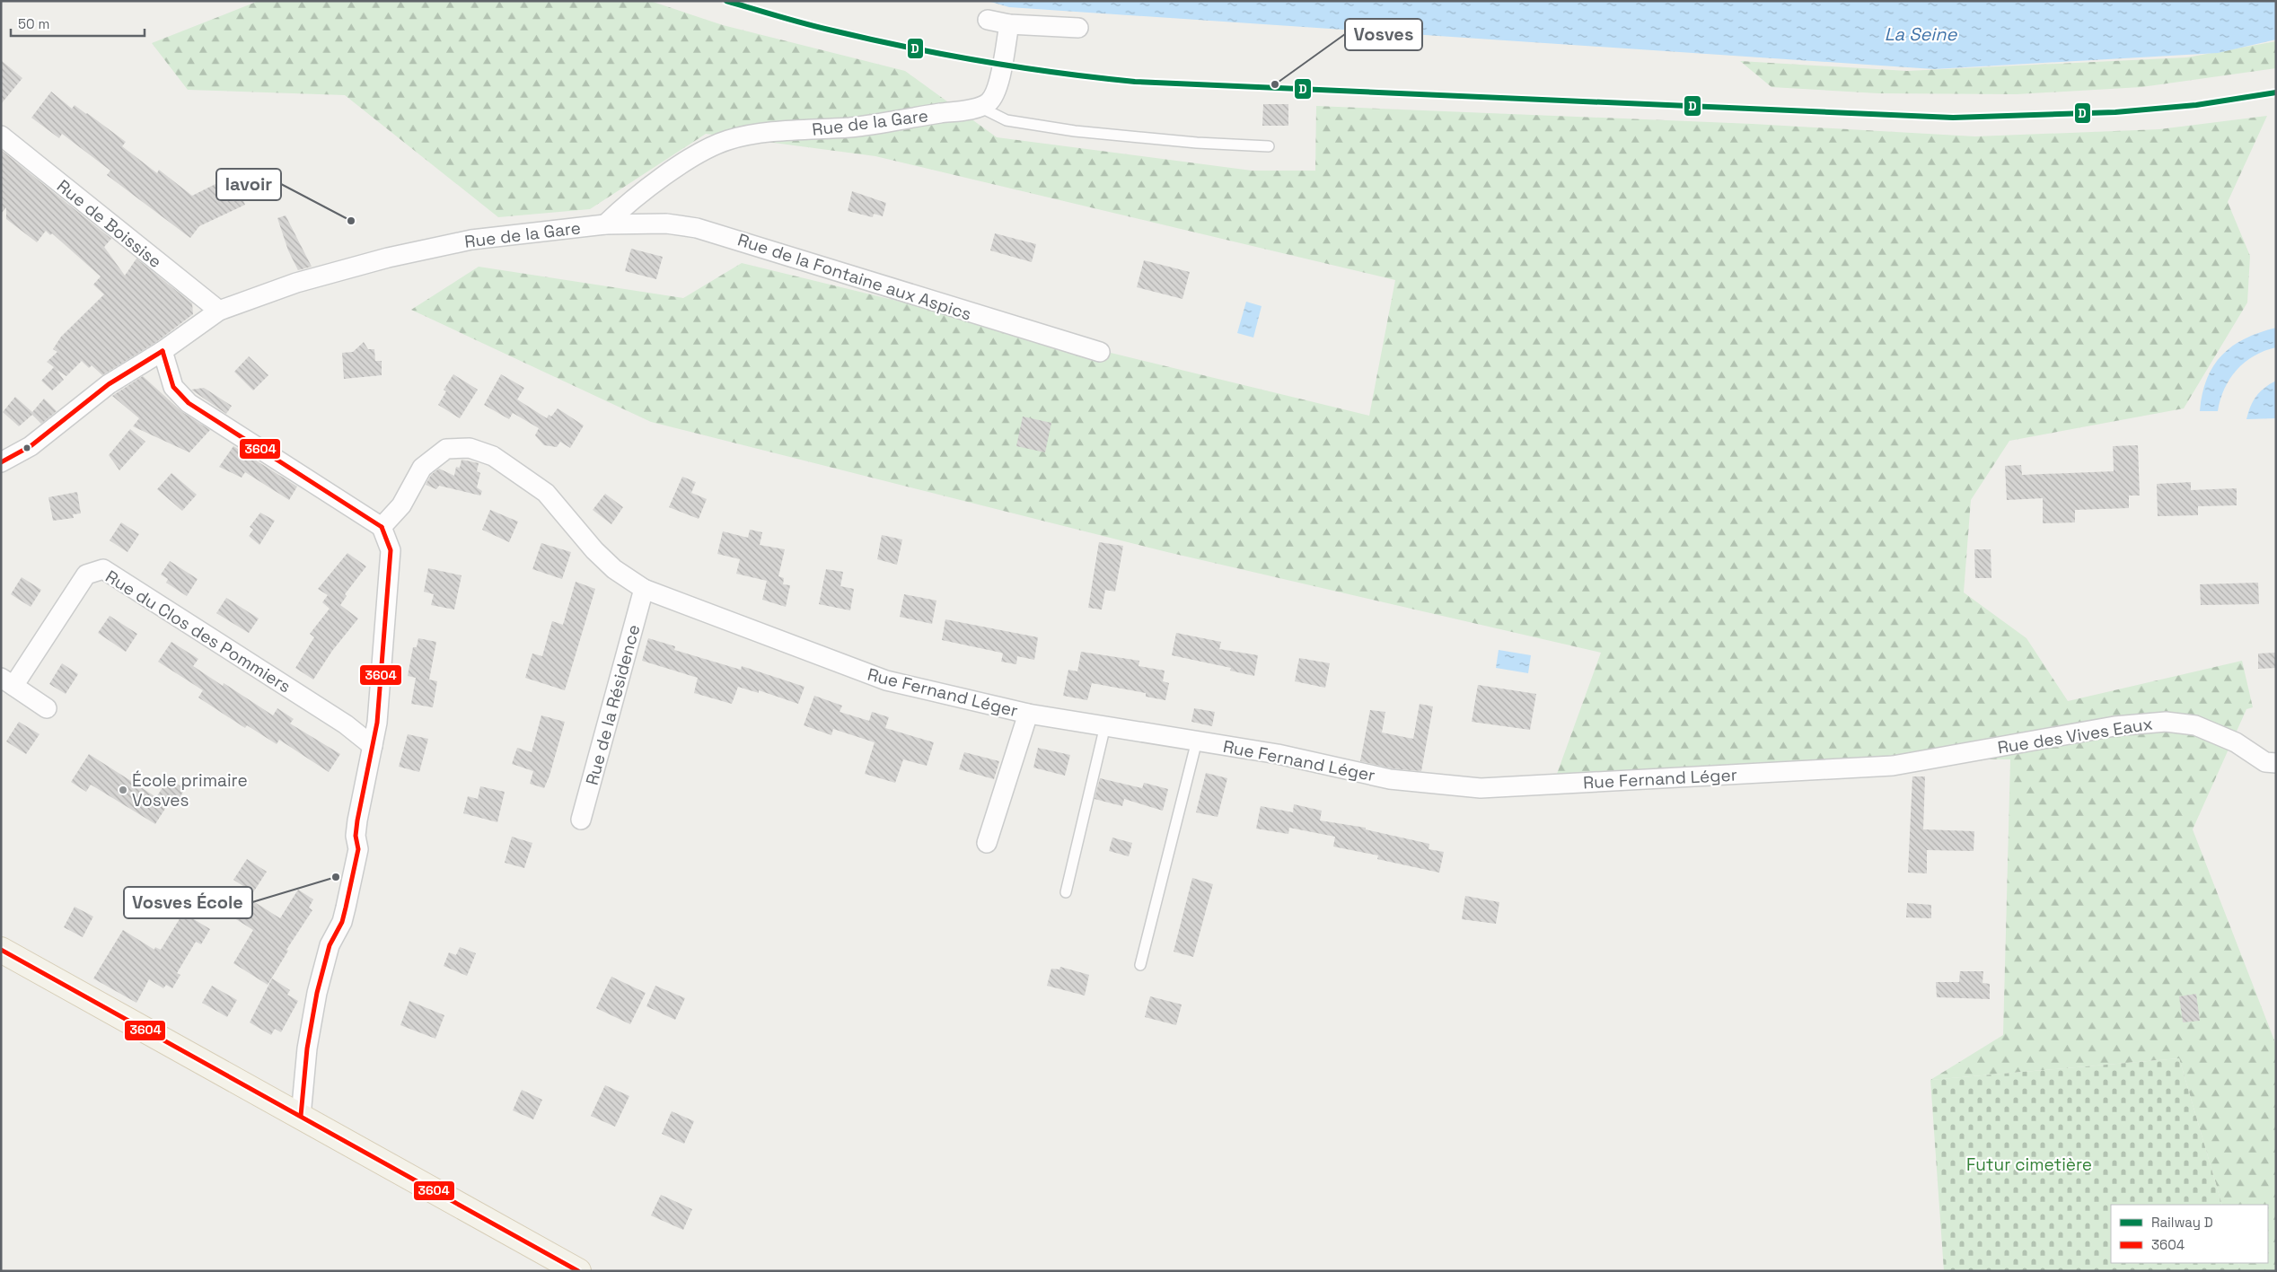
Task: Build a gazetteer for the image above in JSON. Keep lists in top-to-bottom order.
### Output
{
  "streets": {
    "street": [
      "Rue de la Gare",
      "Rue de Boissise",
      "Rue de la Fontaine aux Aspics",
      "Rue du Clos des Pommiers",
      "Rue Fernand Léger",
      "Rue de la Résidence",
      "Rue des Vives Eaux"
    ]
  },
  "crossings": [
    ["Rue de la Gare", "Rue de Boissise"],
    ["Rue de la Gare", "Rue de la Fontaine aux Aspics"],
    ["Rue Fernand Léger", "Rue de la Résidence"],
    ["Rue Fernand Léger", "Rue des Vives Eaux"]
  ],
  "water": ["La Seine"],
  "parks": ["Futur cimetière"],
  "places": [
    "Vosves",
    "lavoir",
    "École primaire Vosves",
    "Vosves École"
  ],
  "lines": ["rail line D", "transit line 3604"],
  "legend": ["Railway D", "3604"],
  "scale_bar": "50 m"
}
